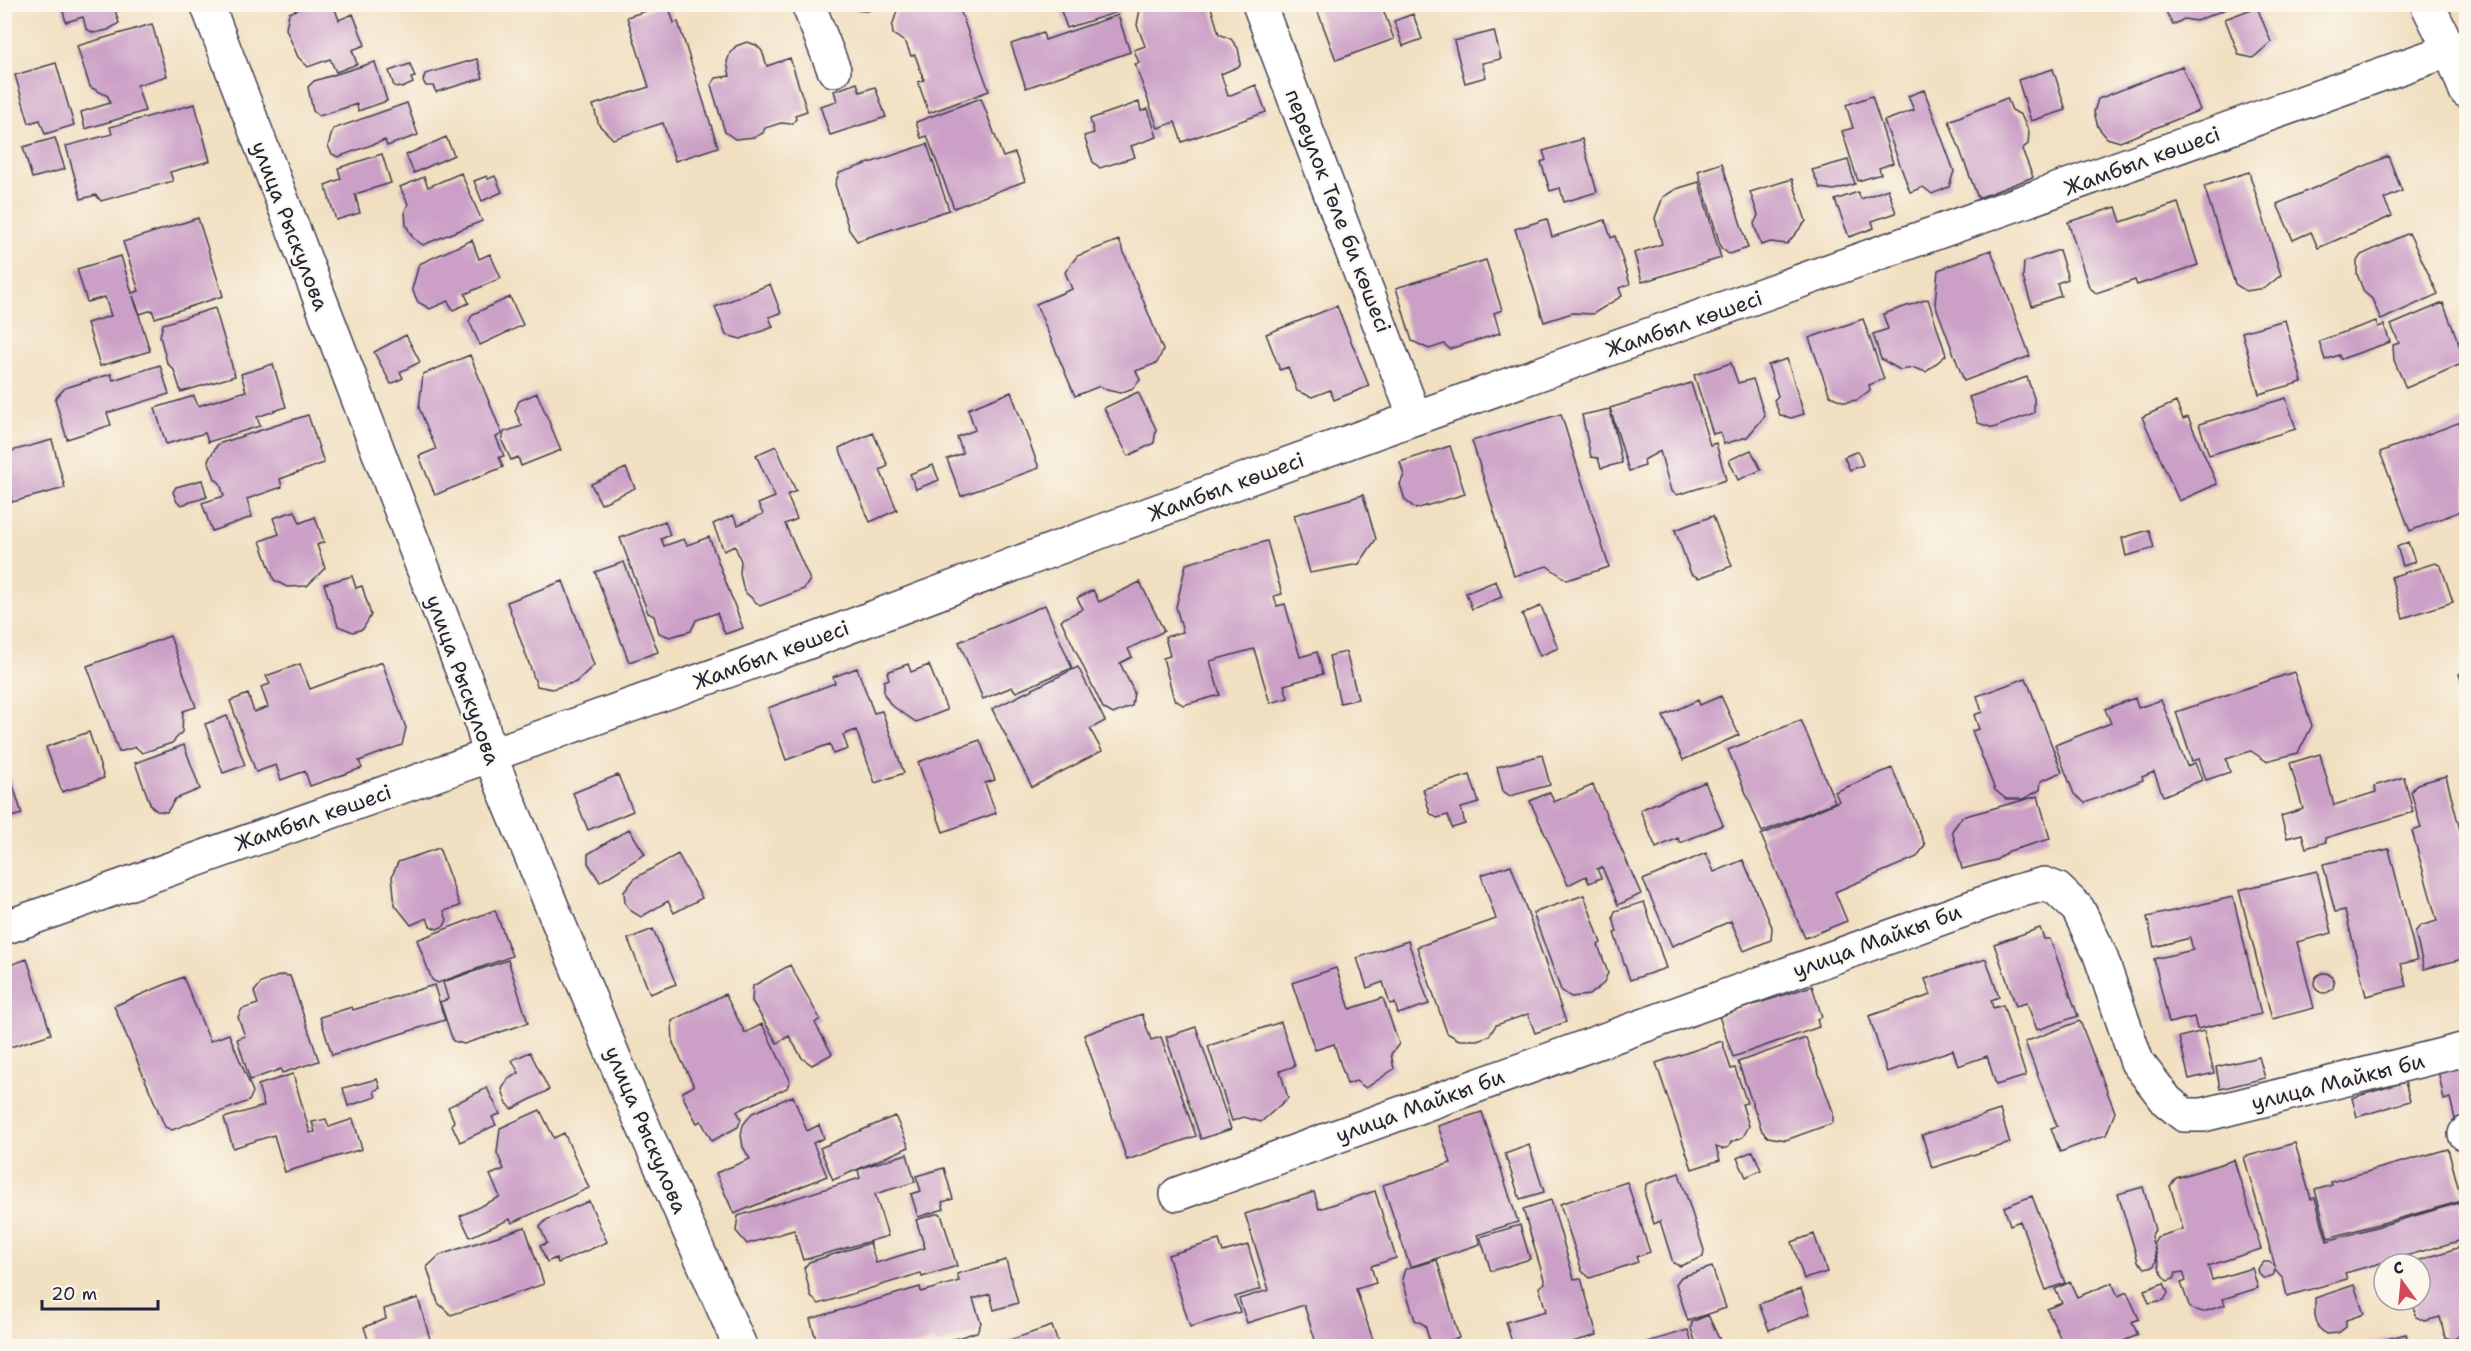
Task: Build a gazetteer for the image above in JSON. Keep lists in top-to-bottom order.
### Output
{
  "streets": {
    "street": [
      "Жамбыл көшесі",
      "переулок Төле би көшесі",
      "улица Рыскулова",
      "улица Майкы би"
    ]
  },
  "crossings": [
    ["Жамбыл көшесі", "переулок Төле би көшесі"],
    ["Жамбыл көшесі", "улица Рыскулова"]
  ],
  "scale_bar": "20 m",
  "north": "top"
}
